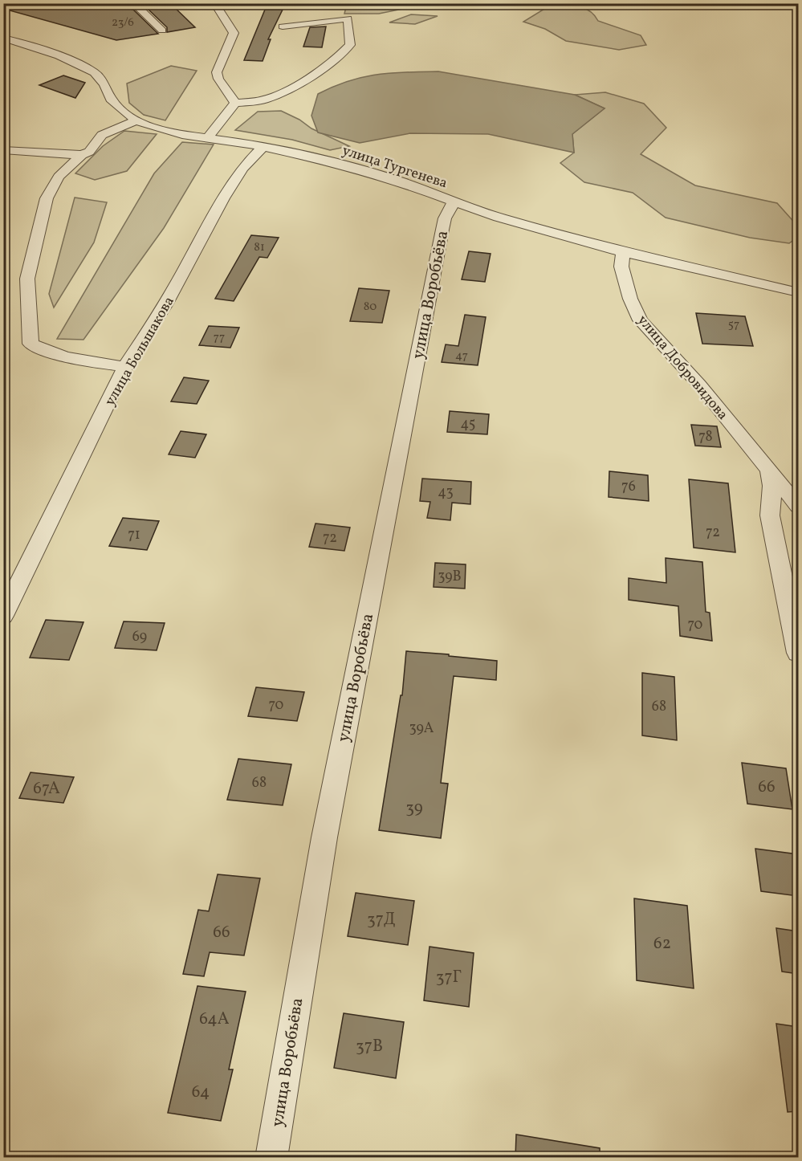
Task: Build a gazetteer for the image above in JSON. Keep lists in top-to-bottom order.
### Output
{
  "streets": {
    "street": [
      "улица Тургенева",
      "улица Воробьёва",
      "улица Большакова",
      "улица Добровидова"
    ]
  },
  "crossings": [
    ["улица Тургенева", "улица Воробьёва"],
    ["улица Тургенева", "улица Большакова"],
    ["улица Тургенева", "улица Добровидова"]
  ],
  "house_numbers": [
    "23/6",
    "81",
    "80",
    "57",
    "77",
    "47",
    "45",
    "78",
    "76",
    "43",
    "72",
    "71",
    "72",
    "39В",
    "70",
    "69",
    "70",
    "68",
    "39А",
    "68",
    "66",
    "67А",
    "39",
    "37Д",
    "66",
    "62",
    "37Г",
    "64А",
    "37В",
    "64"
  ]
}
